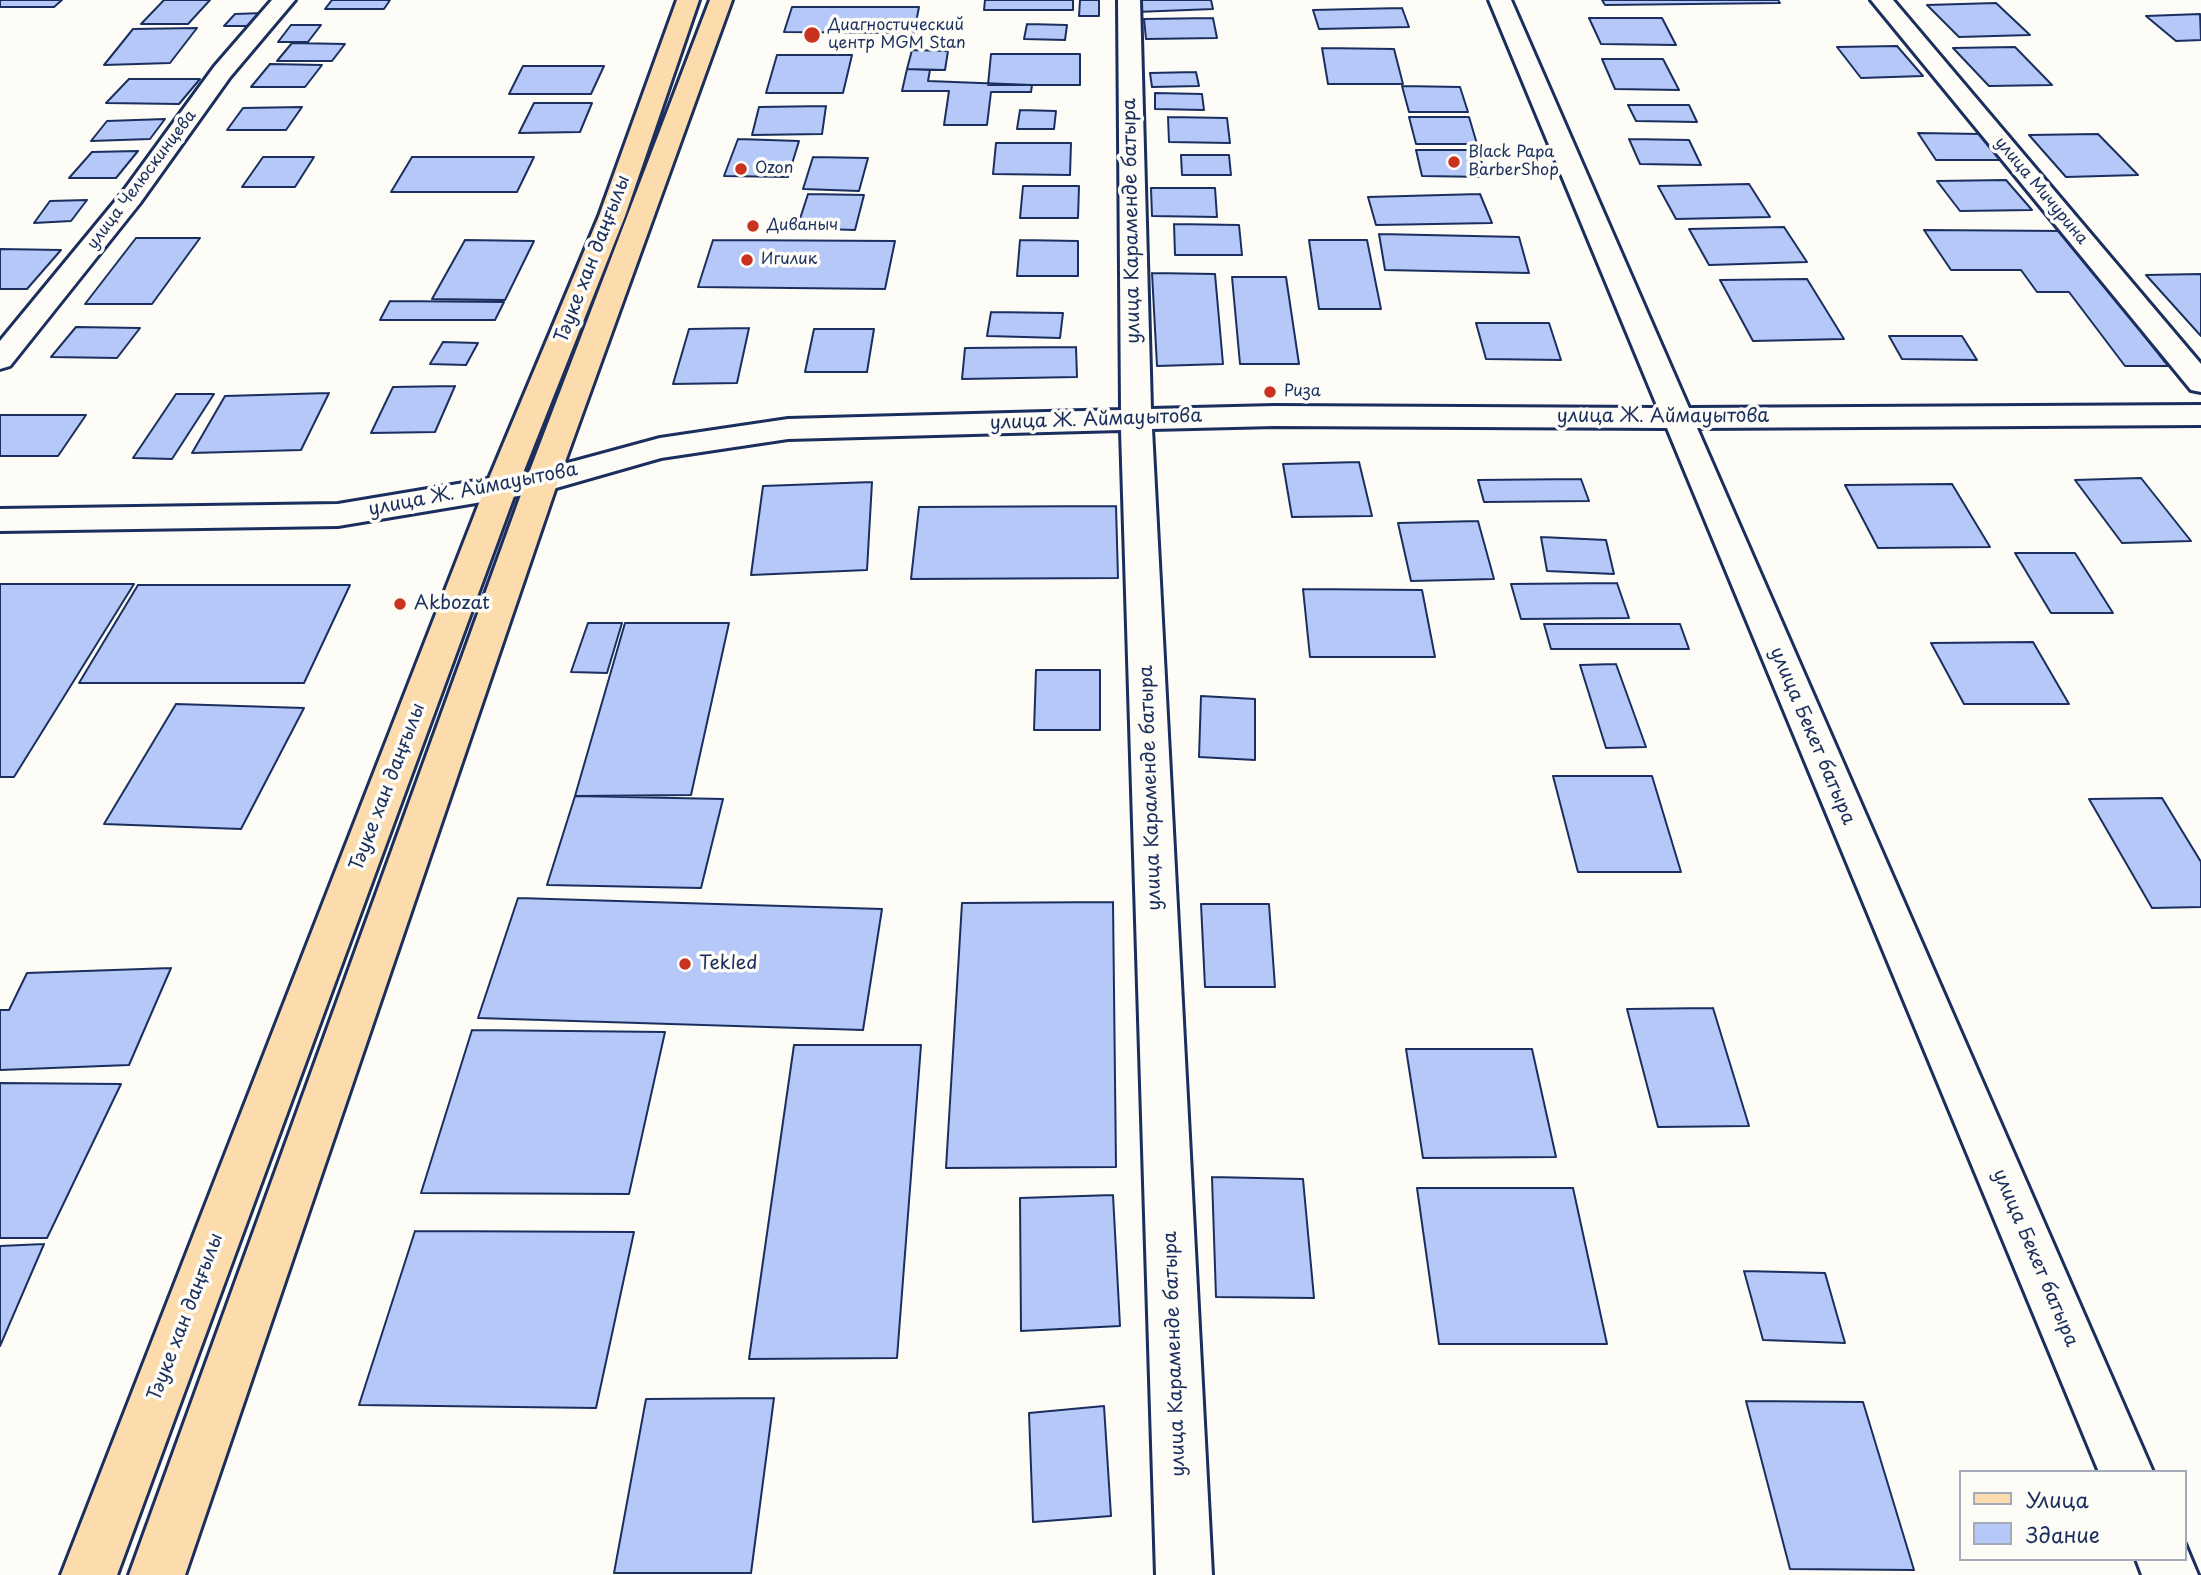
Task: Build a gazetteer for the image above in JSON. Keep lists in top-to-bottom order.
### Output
{
  "streets": {
    "main road": ["Тәуке хан даңғылы"],
    "street": [
      "улица Челюскинцева",
      "улица Мичурина",
      "улица Караменде батыра",
      "улица Ж. Аймауытова",
      "улица Бекет батыра"
    ]
  },
  "crossings": [
    ["улица Караменде батыра", "улица Ж. Аймауытова"],
    ["Тәуке хан даңғылы", "улица Ж. Аймауытова"],
    ["улица Ж. Аймауытова", "улица Бекет батыра"]
  ],
  "places": [
    "Диагностический центр MGM Stan",
    "Black Papa BarberShop",
    "Ozon",
    "Диваныч",
    "Игилик",
    "Риза",
    "Akbozat",
    "Tekled"
  ],
  "legend": ["Улица", "Здание"]
}
